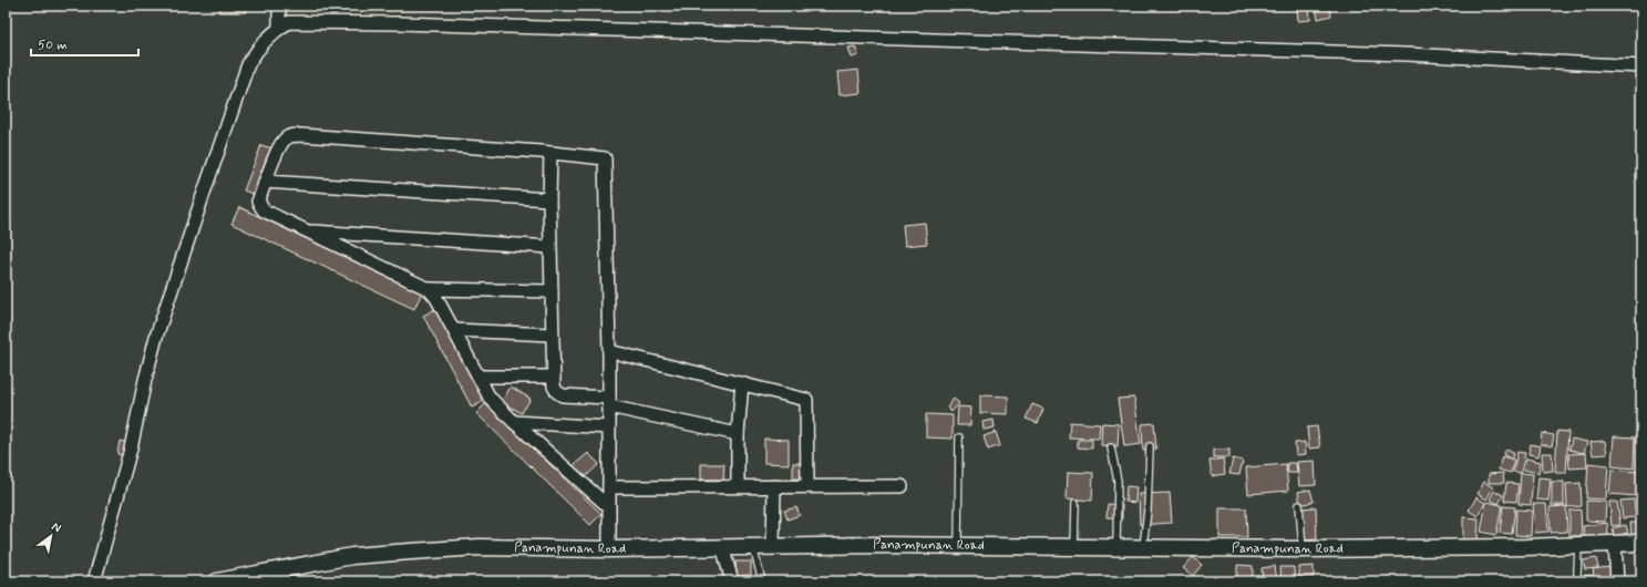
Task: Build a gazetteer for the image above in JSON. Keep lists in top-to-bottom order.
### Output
{
  "streets": {
    "street": ["Panampunan Road"]
  },
  "scale_bar": "50 m",
  "north": "top right"
}
